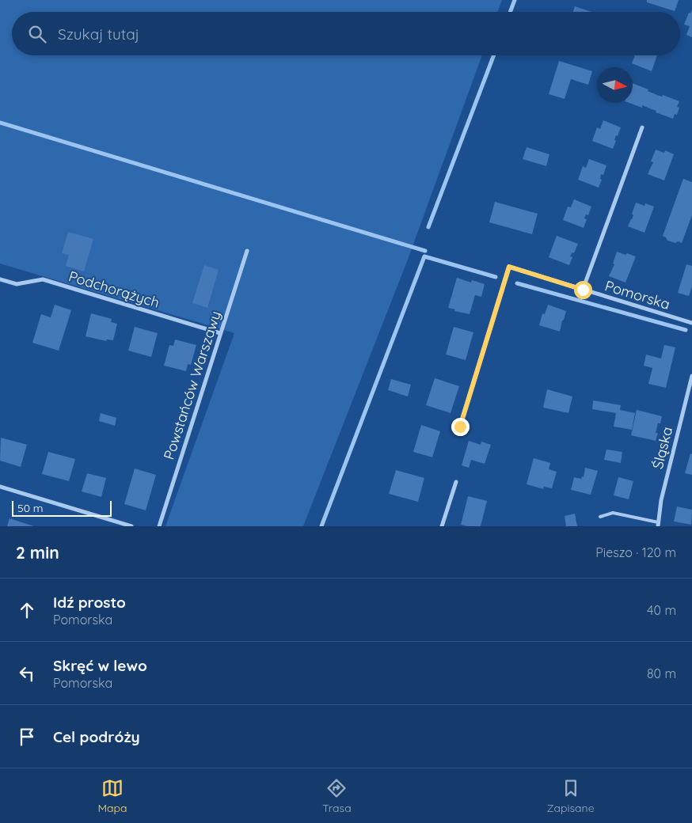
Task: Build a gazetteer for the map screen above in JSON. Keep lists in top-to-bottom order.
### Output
{
  "streets": {
    "street": [
      "Podchorążych",
      "Pomorska",
      "Powstańców Warszawy",
      "Śląska"
    ]
  },
  "crossings": [
    ["Podchorążych", "Powstańców Warszawy"]
  ],
  "scale_bar": "50 m",
  "north": "right",
  "page": {
    "search": "Szukaj tutaj",
    "scale": "50 m",
    "heading": ["2 min", "Pieszo · 120 m"],
    "list": [
      ["Idź prosto", "Pomorska", "40 m"],
      ["Skręć w lewo", "Pomorska", "80 m"],
      "Cel podróży"
    ],
    "nav": ["Mapa", "Trasa", "Zapisane"]
  }
}
